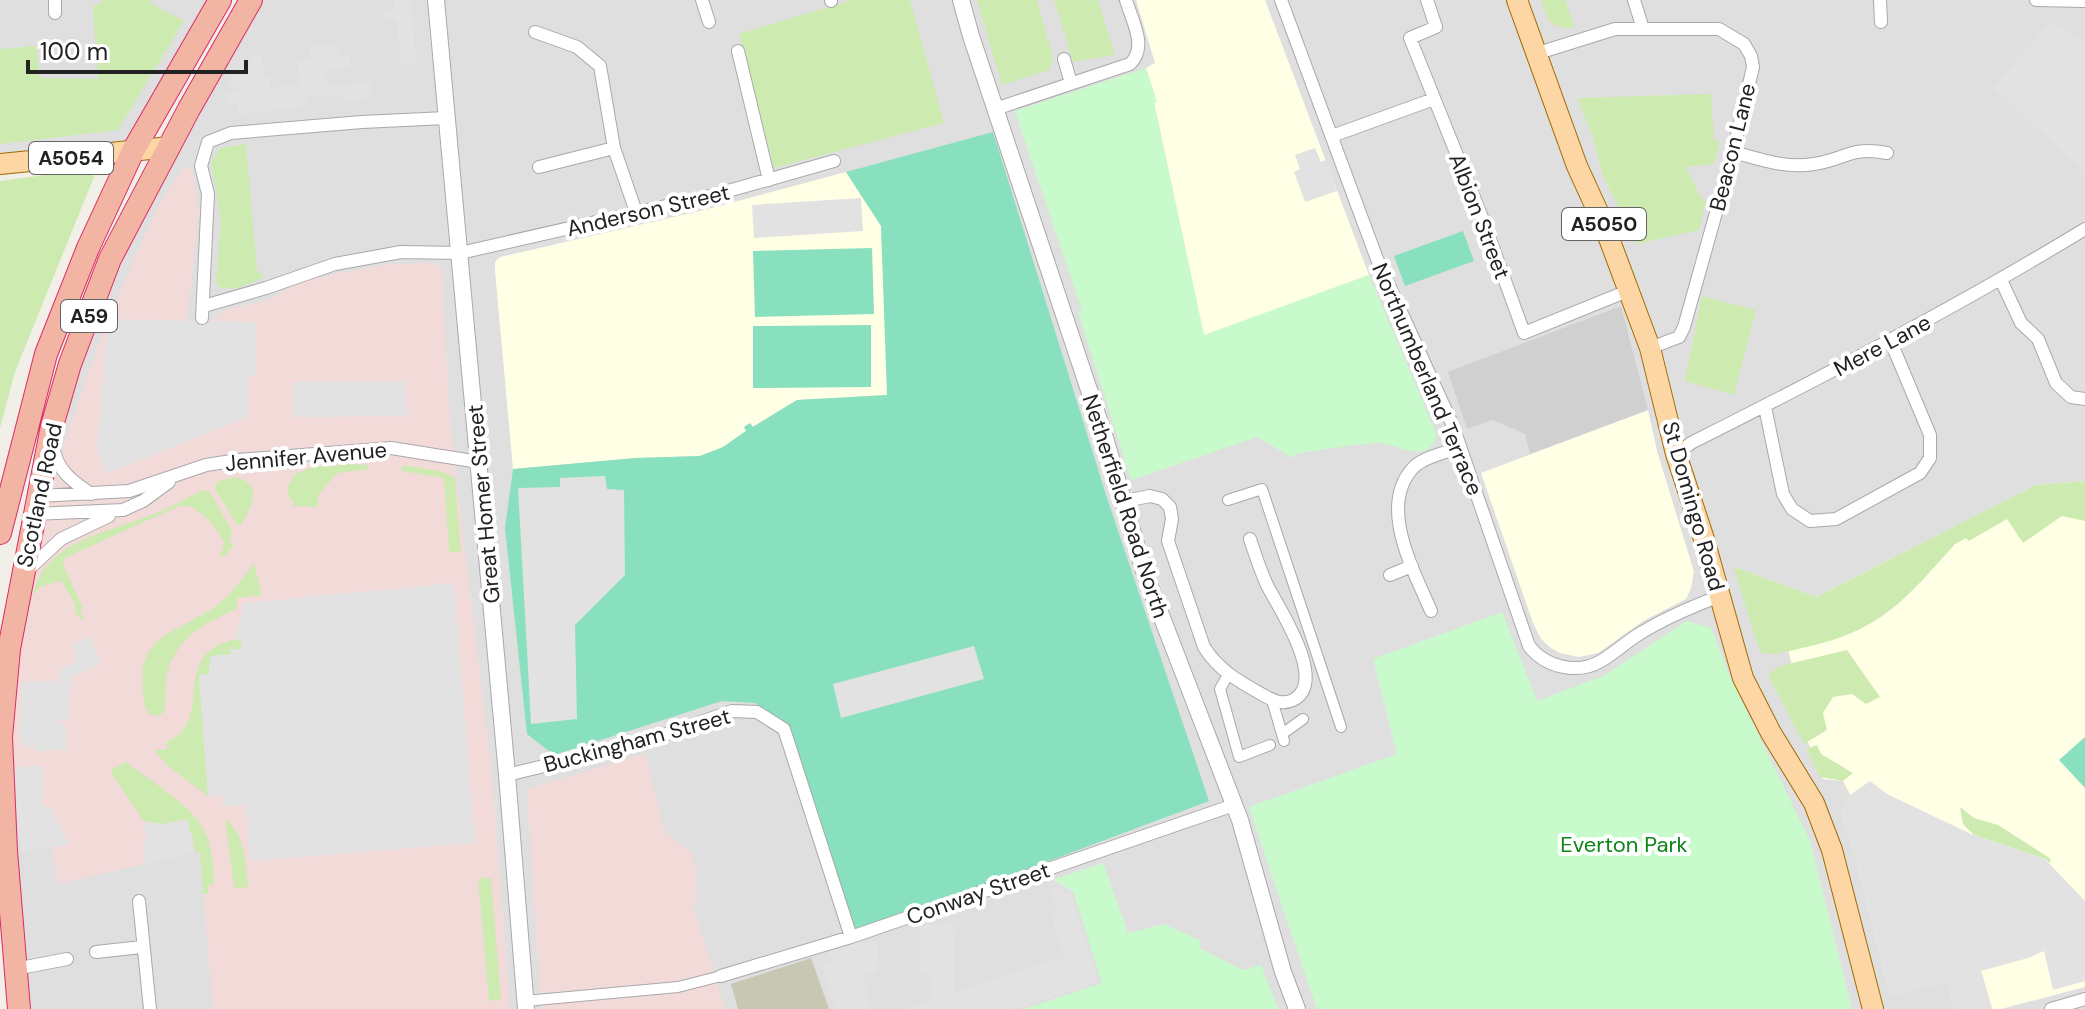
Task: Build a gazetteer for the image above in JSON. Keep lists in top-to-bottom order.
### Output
{
  "streets": {
    "highway": ["A59", "Scotland Road"],
    "main road": ["A5054", "A5050", "St Domingo Road"],
    "street": [
      "Beacon Lane",
      "Anderson Street",
      "Albion Street",
      "Mere Lane",
      "Northumberland Terrace",
      "Jennifer Avenue",
      "Great Homer Street",
      "Netherfield Road North",
      "Buckingham Street",
      "Conway Street"
    ]
  },
  "crossings": [
    ["Beacon Lane", "St Domingo Road"],
    ["A5054", "A59"],
    ["A5054", "Scotland Road"],
    ["Anderson Street", "Great Homer Street"],
    ["Albion Street", "St Domingo Road"],
    ["A59", "Scotland Road"],
    ["Mere Lane", "St Domingo Road"],
    ["Northumberland Terrace", "St Domingo Road"],
    ["Jennifer Avenue", "Scotland Road"],
    ["Jennifer Avenue", "Great Homer Street"],
    ["Great Homer Street", "Buckingham Street"],
    ["Netherfield Road North", "Conway Street"],
    ["Buckingham Street", "Conway Street"]
  ],
  "parks": ["Everton Park"],
  "scale_bar": "100 m"
}
